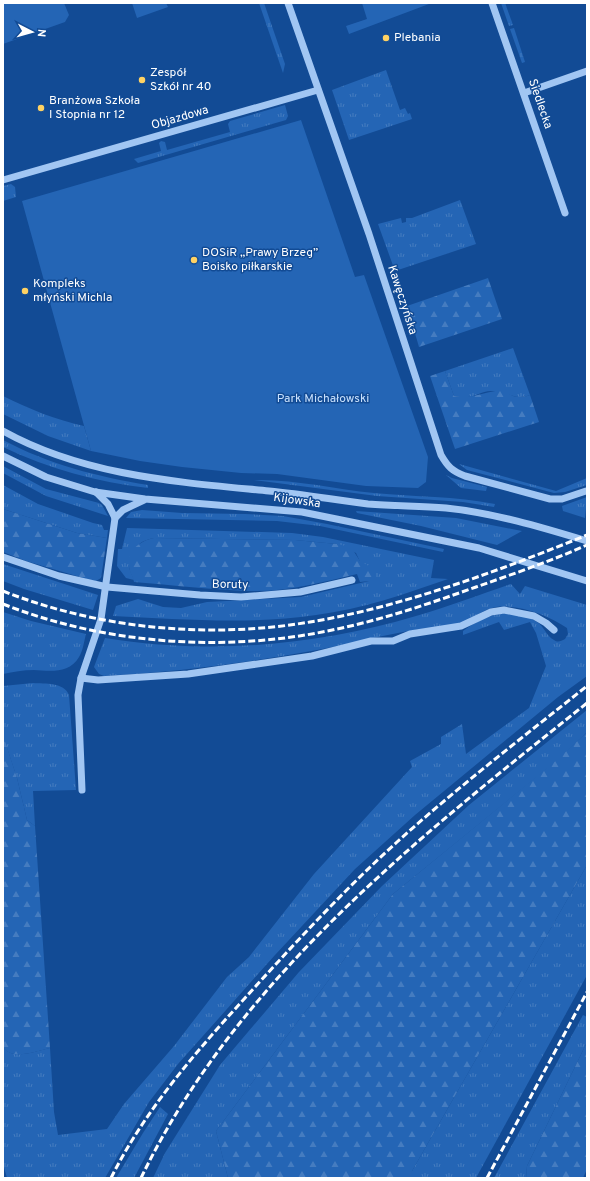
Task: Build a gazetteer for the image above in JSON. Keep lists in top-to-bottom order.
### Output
{
  "streets": {
    "street": [
      "Siedlecka",
      "Objazdowa",
      "Kawęczyńska",
      "Kijowska",
      "Boruty"
    ]
  },
  "crossings": [
    ["Objazdowa", "Kawęczyńska"]
  ],
  "parks": ["Park Michałowski"],
  "places": [
    "Plebania",
    "Zespół Szkół nr 40",
    "Branżowa Szkoła I Stopnia nr 12",
    "DOSiR „Prawy Brzeg” Boisko piłkarskie",
    "Kompleks młyński Michla"
  ],
  "north": "right"
}
